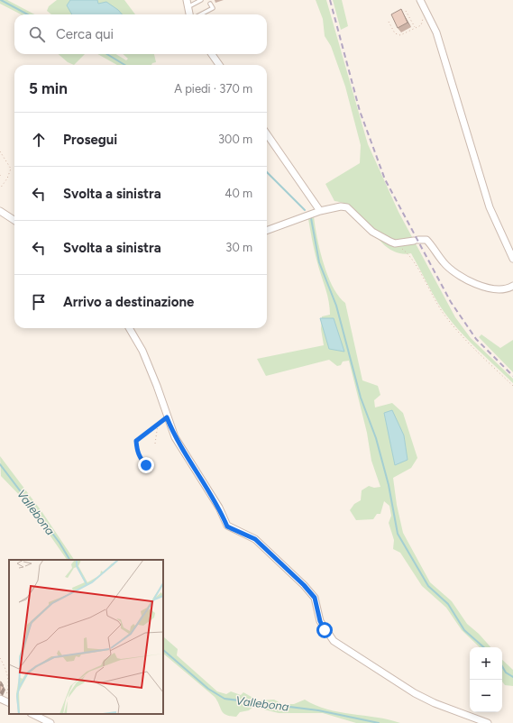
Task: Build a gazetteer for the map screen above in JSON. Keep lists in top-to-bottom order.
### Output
{
  "water": ["Vallebona"],
  "page": {
    "search": "Cerca qui",
    "heading": ["5 min", "A piedi · 370 m"],
    "list": [
      ["Prosegui", "300 m"],
      ["Svolta a sinistra", "40 m"],
      ["Svolta a sinistra", "30 m"],
      "Arrivo a destinazione"
    ],
    "map_buttons": ["+", "−"]
  }
}
